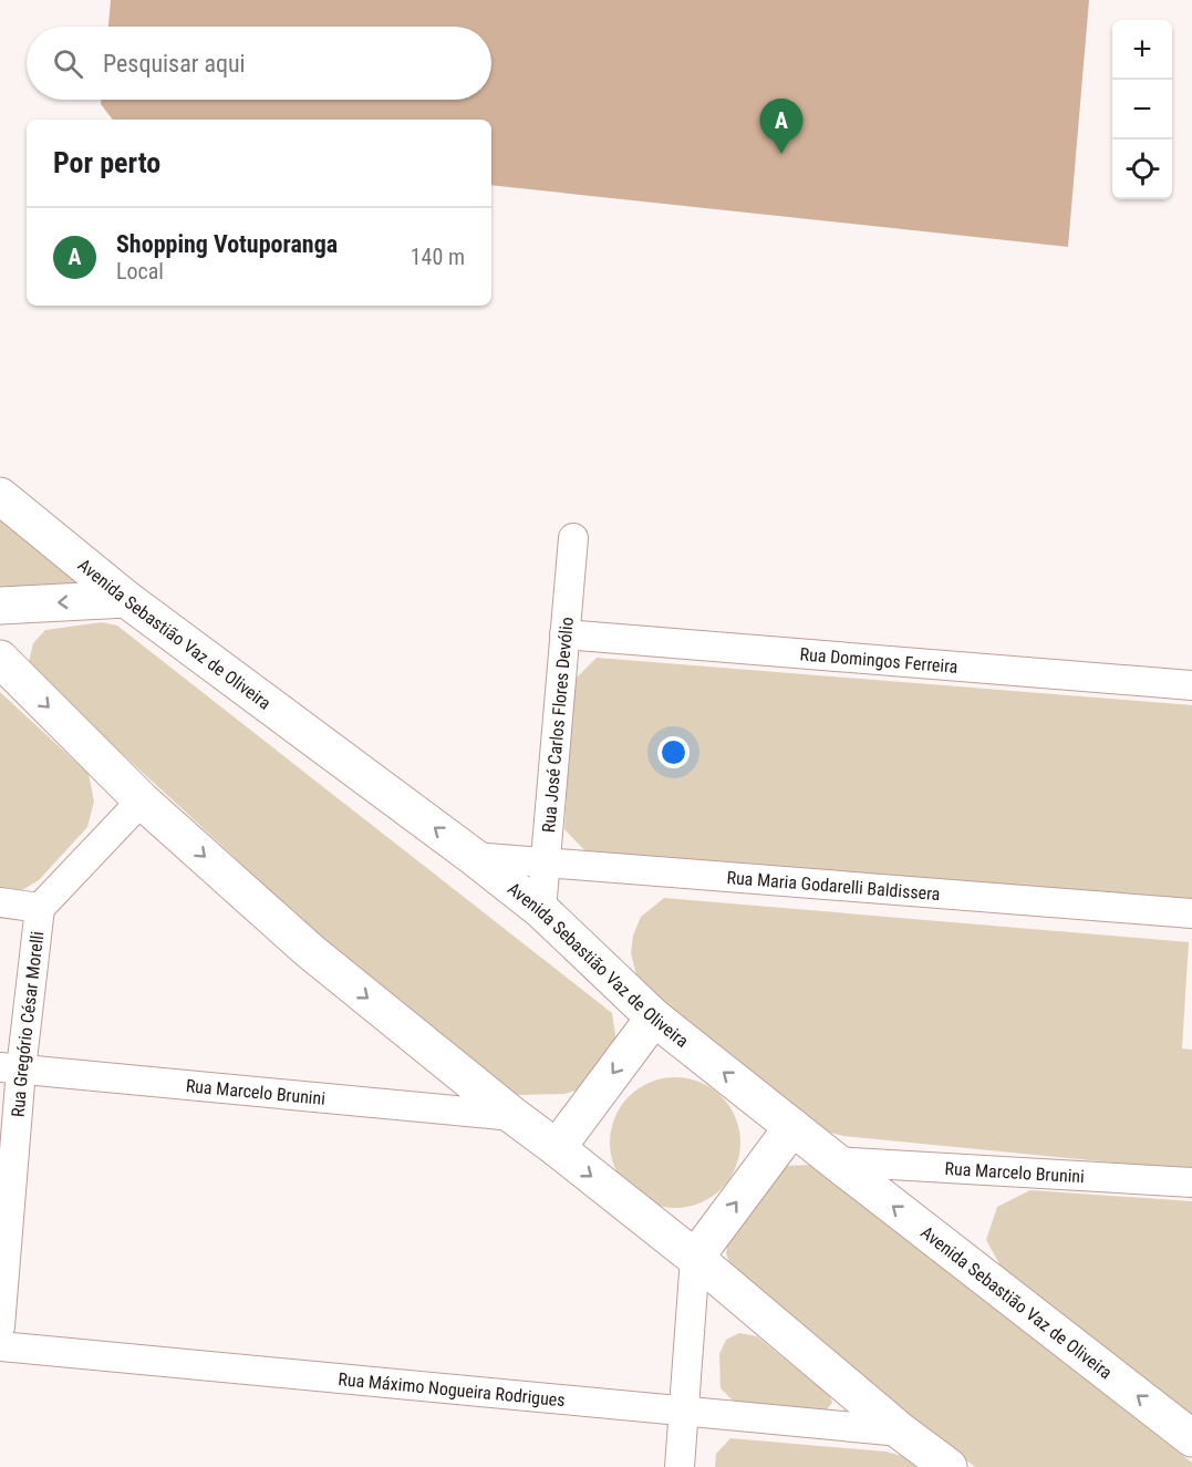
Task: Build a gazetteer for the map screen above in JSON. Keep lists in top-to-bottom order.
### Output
{
  "streets": {
    "street": [
      "Avenida Sebastião Vaz de Oliveira",
      "Rua Domingos Ferreira",
      "Rua José Carlos Flores Devólio",
      "Rua Maria Godarelli Baldissera",
      "Rua Gregório César Morelli",
      "Rua Marcelo Brunini",
      "Rua Máximo Nogueira Rodrigues"
    ]
  },
  "crossings": [
    ["Avenida Sebastião Vaz de Oliveira", "Rua José Carlos Flores Devólio"],
    ["Avenida Sebastião Vaz de Oliveira", "Rua Maria Godarelli Baldissera"],
    ["Avenida Sebastião Vaz de Oliveira", "Rua Marcelo Brunini"],
    ["Rua Domingos Ferreira", "Rua José Carlos Flores Devólio"],
    ["Rua José Carlos Flores Devólio", "Rua Maria Godarelli Baldissera"],
    ["Rua Gregório César Morelli", "Rua Marcelo Brunini"]
  ],
  "page": {
    "map_buttons": ["+", "−"],
    "search": "Pesquisar aqui",
    "pins": "A",
    "heading": "Por perto",
    "list": [
      {
        "mark": "A",
        "name": "Shopping Votuporanga",
        "note": "Local",
        "value": "140 m"
      }
    ]
  }
}
